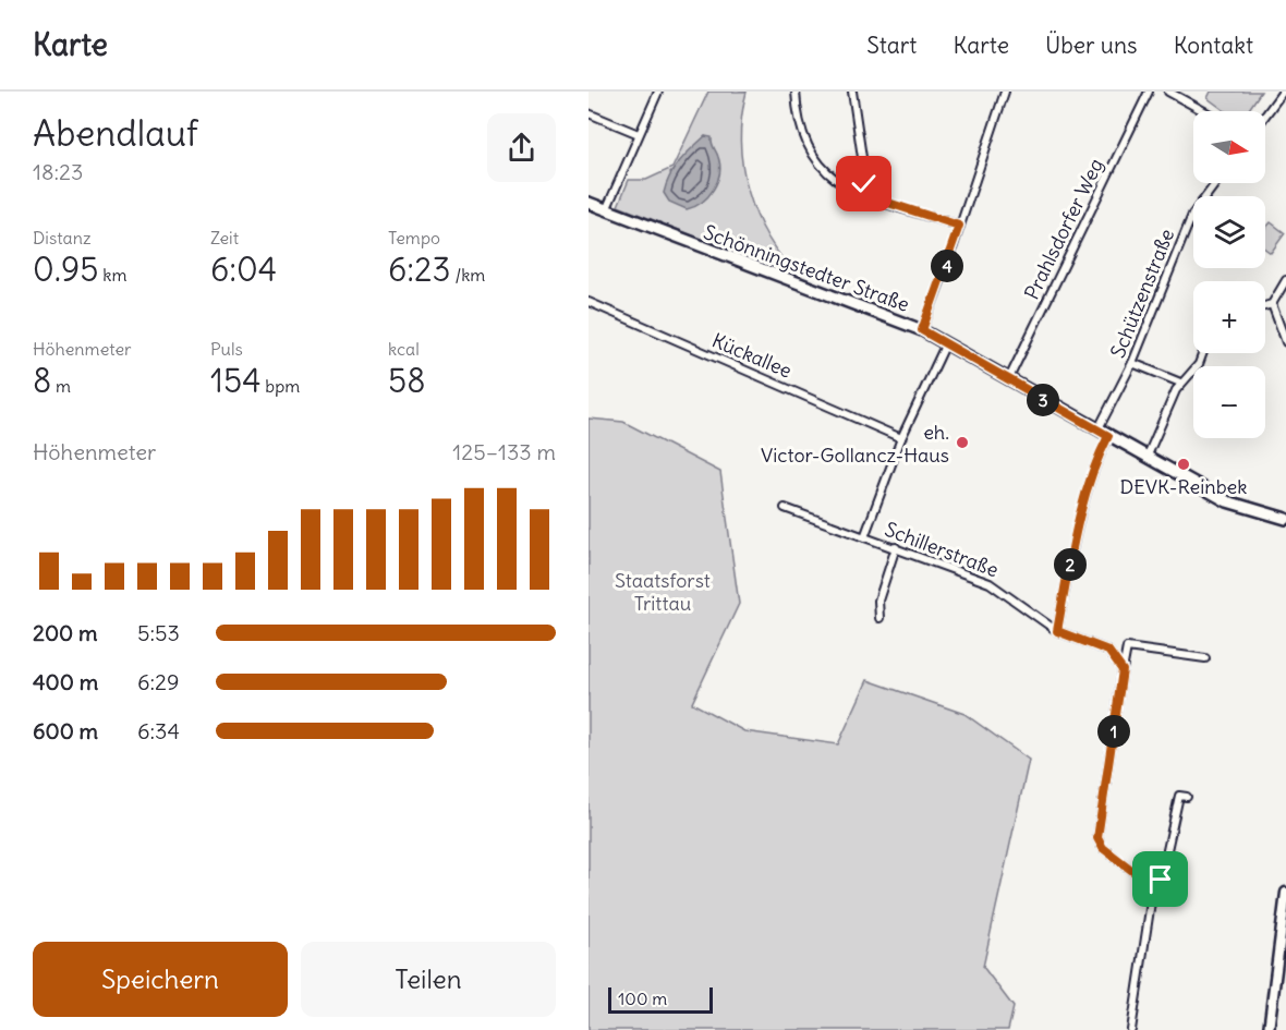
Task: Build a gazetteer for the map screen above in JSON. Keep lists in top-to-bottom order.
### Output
{
  "streets": {
    "main road": ["Schönningstedter Straße"],
    "street": [
      "Prahlsdorfer Weg",
      "Schützenstraße",
      "Kückallee",
      "Schillerstraße"
    ]
  },
  "crossings": [
    ["Prahlsdorfer Weg", "Schönningstedter Straße"],
    ["Schönningstedter Straße", "Schützenstraße"]
  ],
  "parks": ["Staatsforst Trittau"],
  "places": ["eh. Victor-Gollancz-Haus", "DEVK-Reinbek"],
  "scale_bar": "100 m",
  "north": "right",
  "page": {
    "header": "Karte",
    "nav": [
      "Start",
      "Karte",
      "Über uns",
      "Kontakt"
    ],
    "heading": ["Abendlauf", "18:23"],
    "map_buttons": ["+", "−"],
    "stats": [
      ["Distanz", "0.95 km"],
      ["Zeit", "6:04"],
      ["Tempo", "6:23 /km"],
      ["Höhenmeter", "8 m"],
      ["Puls", "154 bpm"],
      ["kcal", "58"]
    ],
    "pins": [
      "4",
      "3",
      "2",
      "1"
    ],
    "chart": ["Höhenmeter", "125–133 m"],
    "list": [
      {
        "name": "200 m",
        "note": "5:53"
      },
      {
        "name": "400 m",
        "note": "6:29"
      },
      {
        "name": "600 m",
        "note": "6:34"
      }
    ],
    "buttons": ["Speichern", "Teilen"],
    "scale": "100 m"
  }
}
